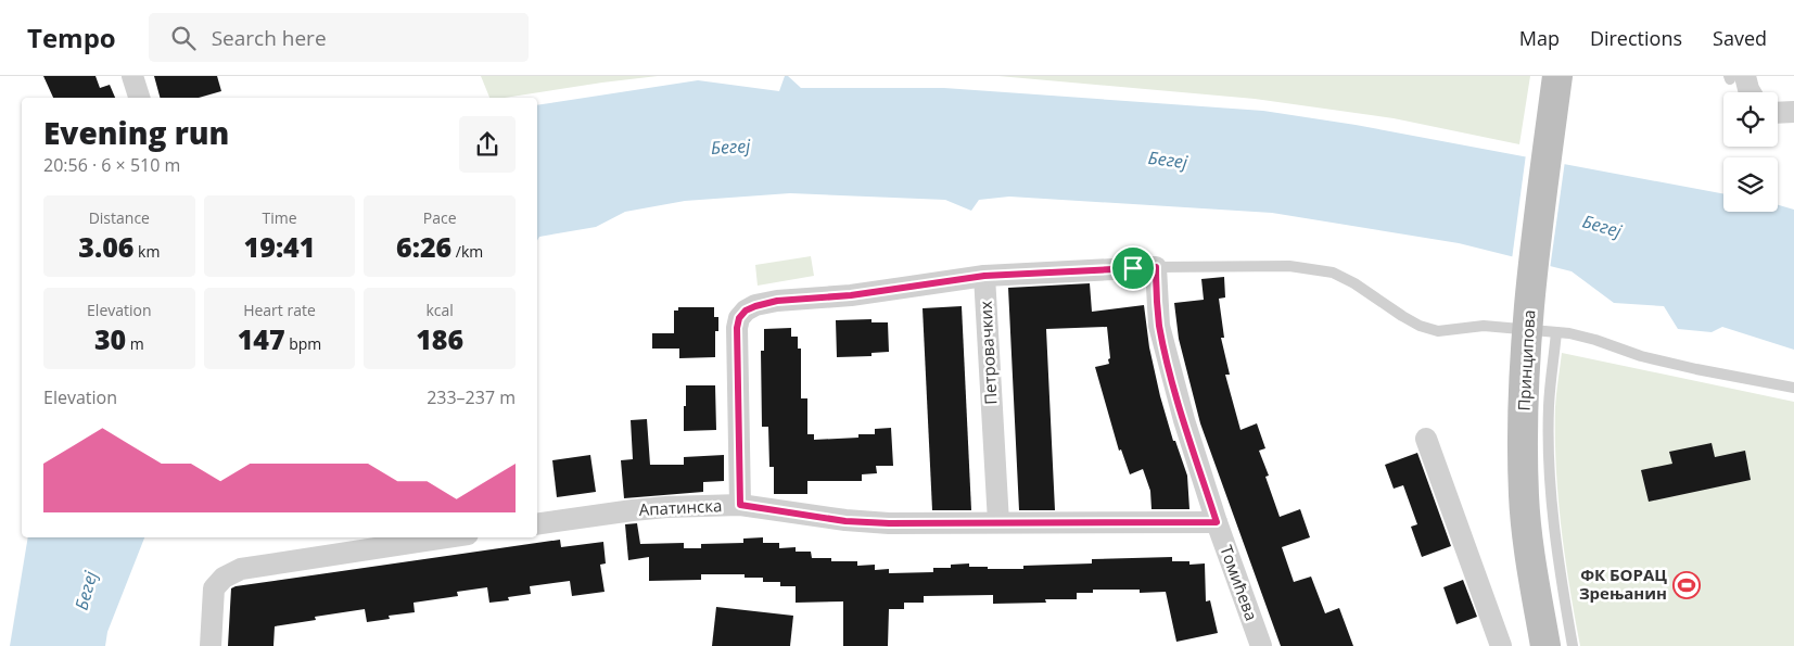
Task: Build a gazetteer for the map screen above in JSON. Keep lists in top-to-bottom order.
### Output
{
  "streets": {
    "street": [
      "Петровачких",
      "Принципова",
      "Апатинска",
      "Томићева"
    ]
  },
  "crossings": [
    ["Петровачких", "Апатинска"],
    ["Апатинска", "Томићева"]
  ],
  "water": ["Бегеј"],
  "places": {
    "sports": ["ФК БОРАЦ Зрењанин"]
  },
  "page": {
    "header": "Tempo",
    "search": "Search here",
    "nav": ["Map", "Directions", "Saved"],
    "heading": ["Evening run", "20:56 · 6 × 510 m"],
    "stats": [
      ["Distance", "3.06 km"],
      ["Time", "19:41"],
      ["Pace", "6:26 /km"],
      ["Elevation", "30 m"],
      ["Heart rate", "147 bpm"],
      ["kcal", "186"]
    ],
    "chart": ["Elevation", "233–237 m"]
  }
}
